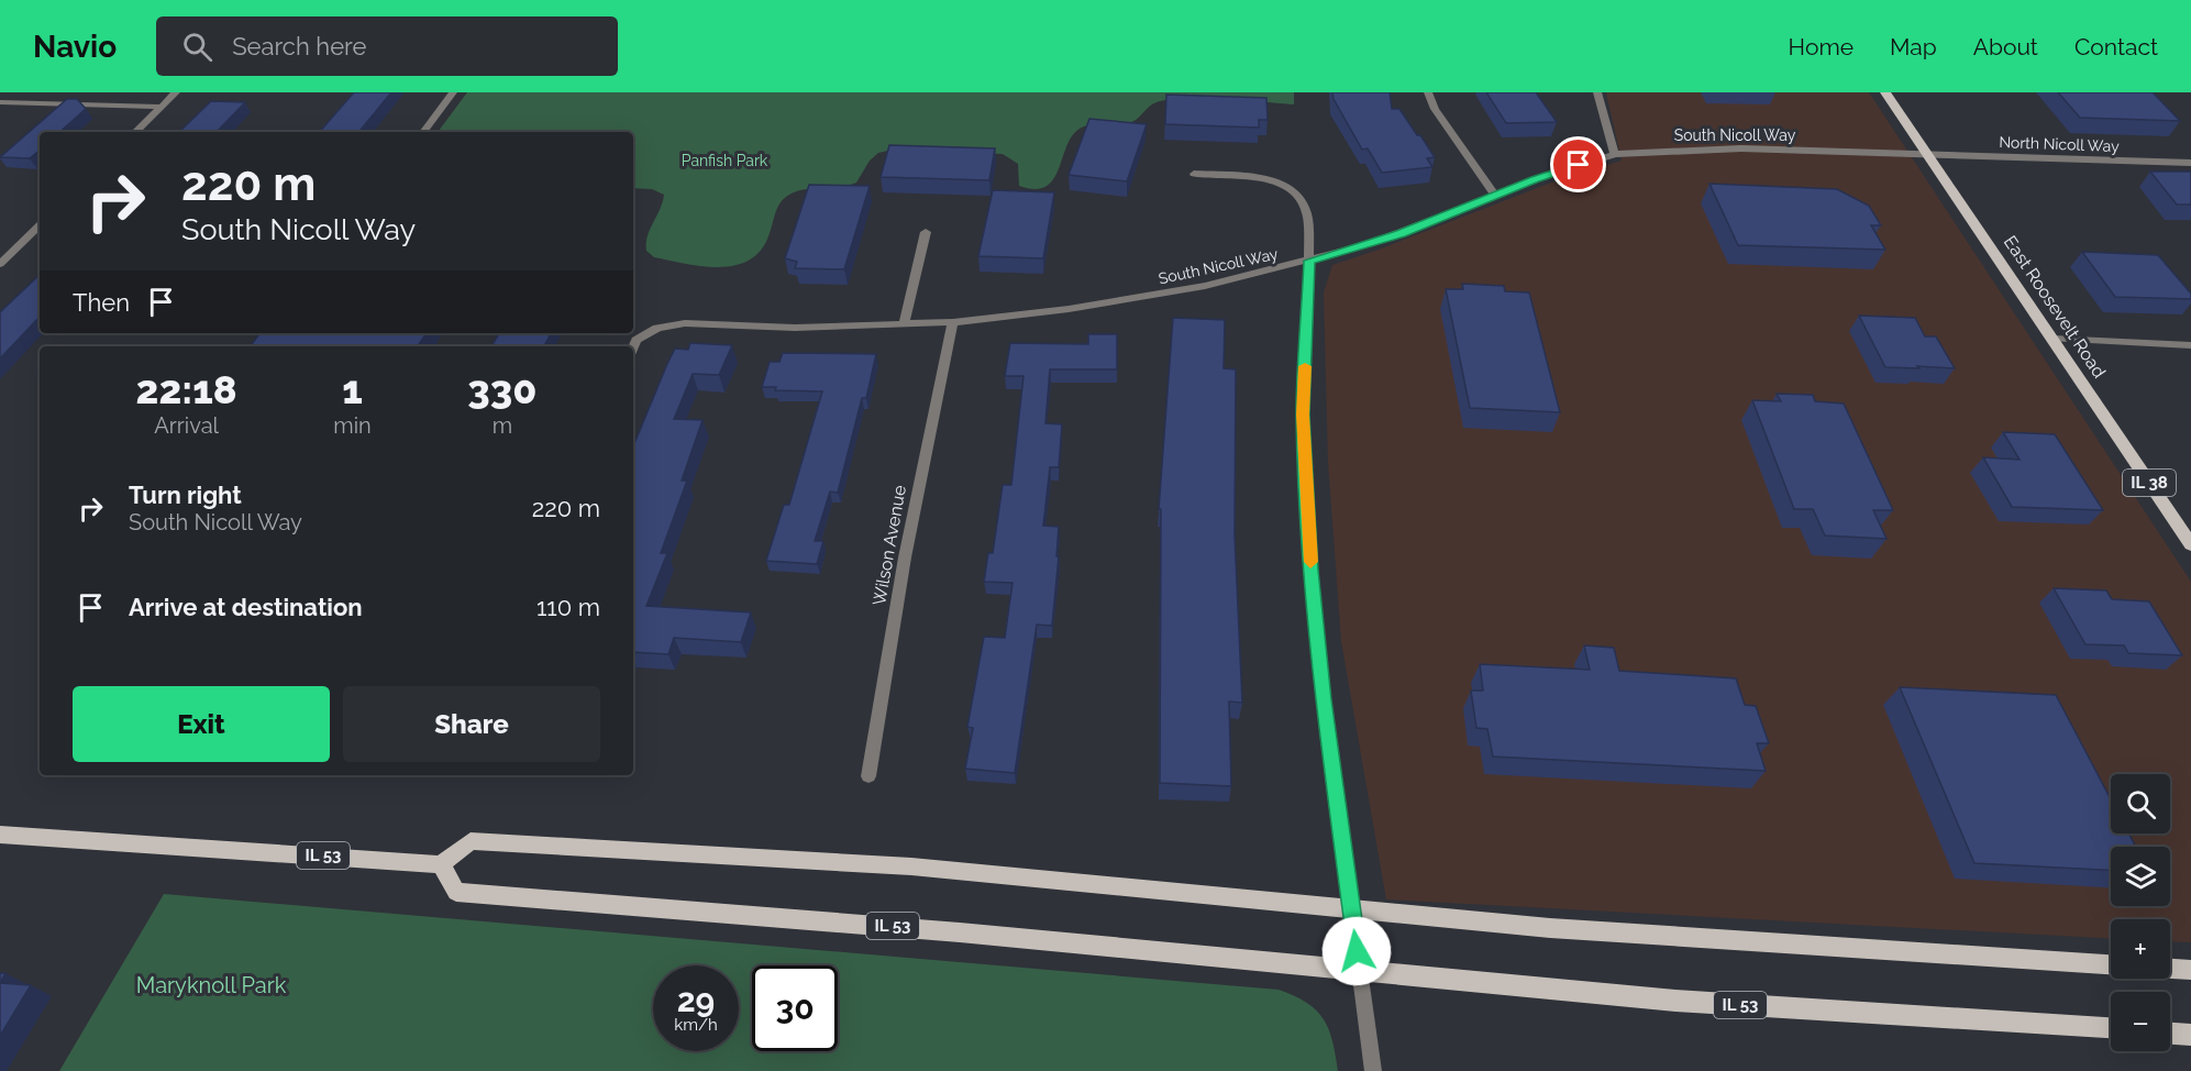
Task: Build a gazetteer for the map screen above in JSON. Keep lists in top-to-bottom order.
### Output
{
  "streets": {
    "main road": ["East Roosevelt Road", "IL 38", "IL 53"],
    "street": ["South Nicoll Way", "North Nicoll Way", "Wilson Avenue"]
  },
  "crossings": [
    ["South Nicoll Way", "North Nicoll Way"],
    ["South Nicoll Way", "East Roosevelt Road"],
    ["South Nicoll Way", "Wilson Avenue"],
    ["North Nicoll Way", "East Roosevelt Road"]
  ],
  "parks": ["Panfish Park", "Maryknoll Park"],
  "page": {
    "header": "Navio",
    "search": "Search here",
    "nav": [
      "Home",
      "Map",
      "About",
      "Contact"
    ],
    "turn": ["220 m", "South Nicoll Way"],
    "then": "Then",
    "eta": [
      "22:18",
      "Arrival",
      "1",
      "min",
      "330",
      "m"
    ],
    "list": [
      {
        "name": "Turn right",
        "note": "South Nicoll Way",
        "value": "220 m"
      },
      {
        "name": "Arrive at destination",
        "value": "110 m"
      }
    ],
    "buttons": ["Exit", "Share"],
    "map_buttons": ["+", "−"],
    "speed": "29 km/h",
    "limit": "30"
  }
}
